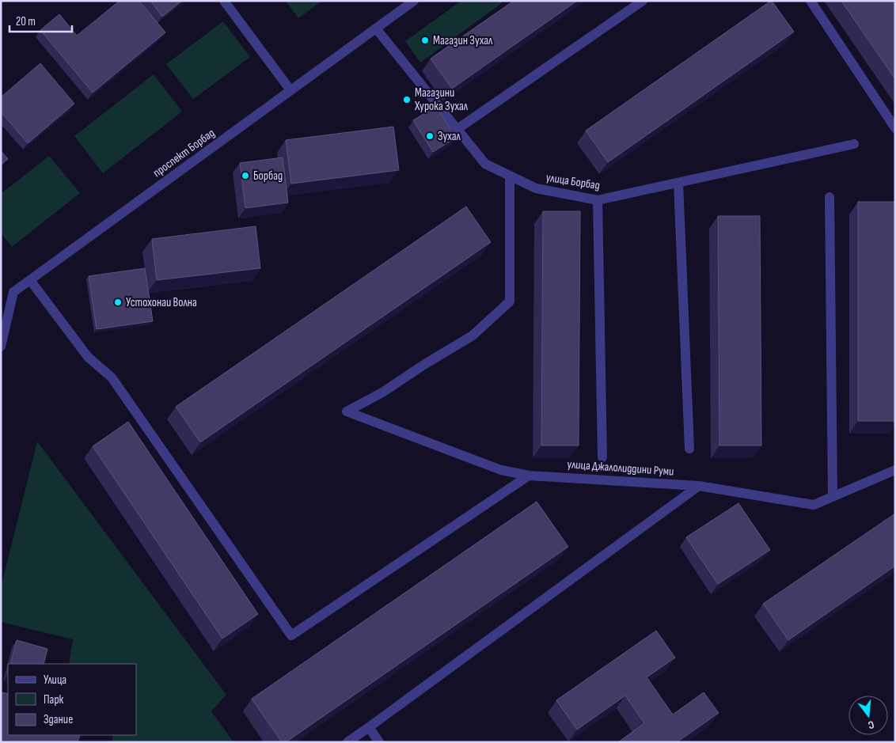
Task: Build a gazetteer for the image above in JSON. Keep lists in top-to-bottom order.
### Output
{
  "streets": {
    "street": ["проспект Борбад", "улица Борбад", "улица Джалолиддини Руми"]
  },
  "crossings": [
    ["проспект Борбад", "улица Борбад"],
    ["улица Борбад", "улица Джалолиддини Руми"]
  ],
  "places": [
    "Магазин Зухал",
    "Магазини Хурока Зухал",
    "Зухал",
    "Борбад",
    "Устохонаи Волна"
  ],
  "legend": ["Улица", "Парк", "Здание"],
  "scale_bar": "20 m",
  "north": "bottom"
}
